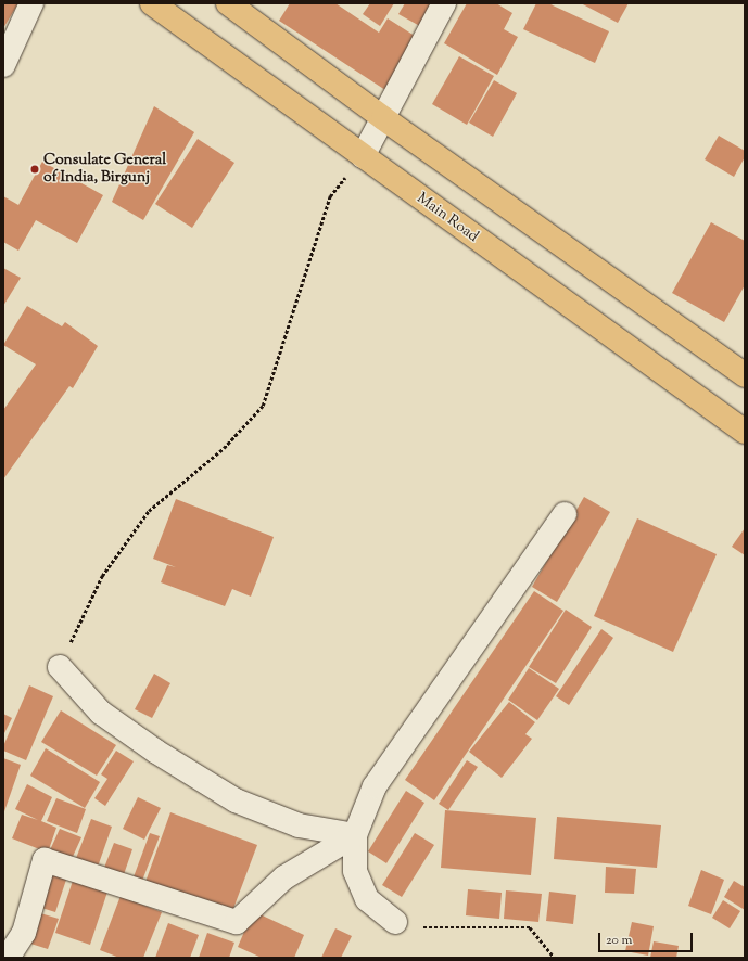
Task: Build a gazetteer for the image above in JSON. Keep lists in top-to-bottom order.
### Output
{
  "streets": {
    "main road": ["Main Road"]
  },
  "places": ["Consulate General of India, Birgunj"],
  "scale_bar": "20 m"
}
